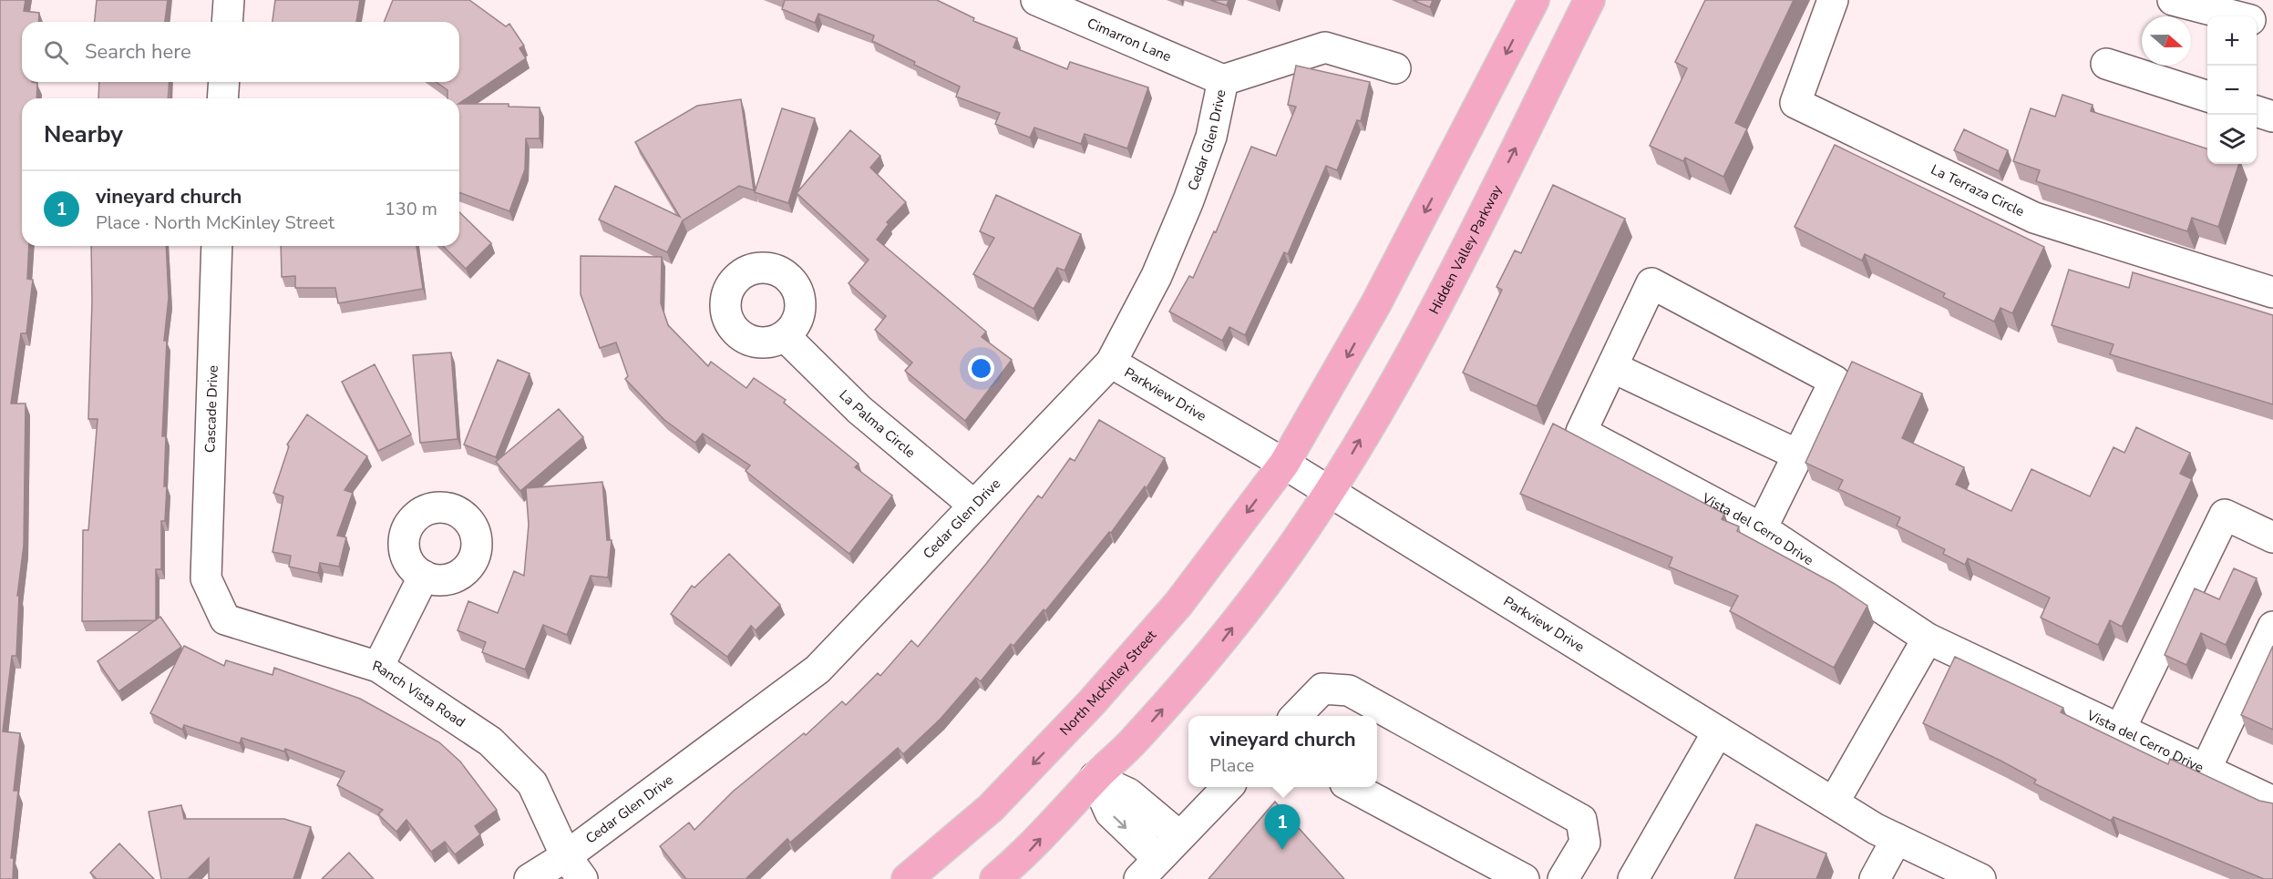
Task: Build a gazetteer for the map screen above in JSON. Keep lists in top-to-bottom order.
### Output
{
  "streets": {
    "main road": ["Hidden Valley Parkway", "North McKinley Street"],
    "street": [
      "Cimarron Lane",
      "Cedar Glen Drive",
      "La Terraza Circle",
      "Parkview Drive",
      "Cascade Drive",
      "La Palma Circle",
      "Vista del Cerro Drive",
      "Ranch Vista Road"
    ]
  },
  "crossings": [
    ["Cimarron Lane", "Cedar Glen Drive"],
    ["Cedar Glen Drive", "Parkview Drive"],
    ["Cedar Glen Drive", "La Palma Circle"],
    ["Cedar Glen Drive", "Ranch Vista Road"],
    ["Hidden Valley Parkway", "Parkview Drive"],
    ["Parkview Drive", "North McKinley Street"],
    ["Cascade Drive", "Ranch Vista Road"]
  ],
  "north": "right",
  "page": {
    "map_buttons": ["+", "−"],
    "search": "Search here",
    "heading": "Nearby",
    "list": [
      {
        "mark": "1",
        "name": "vineyard church",
        "note": "Place · North McKinley Street",
        "value": "130 m"
      }
    ],
    "popup": ["vineyard church", "Place"],
    "pins": "1"
  }
}
